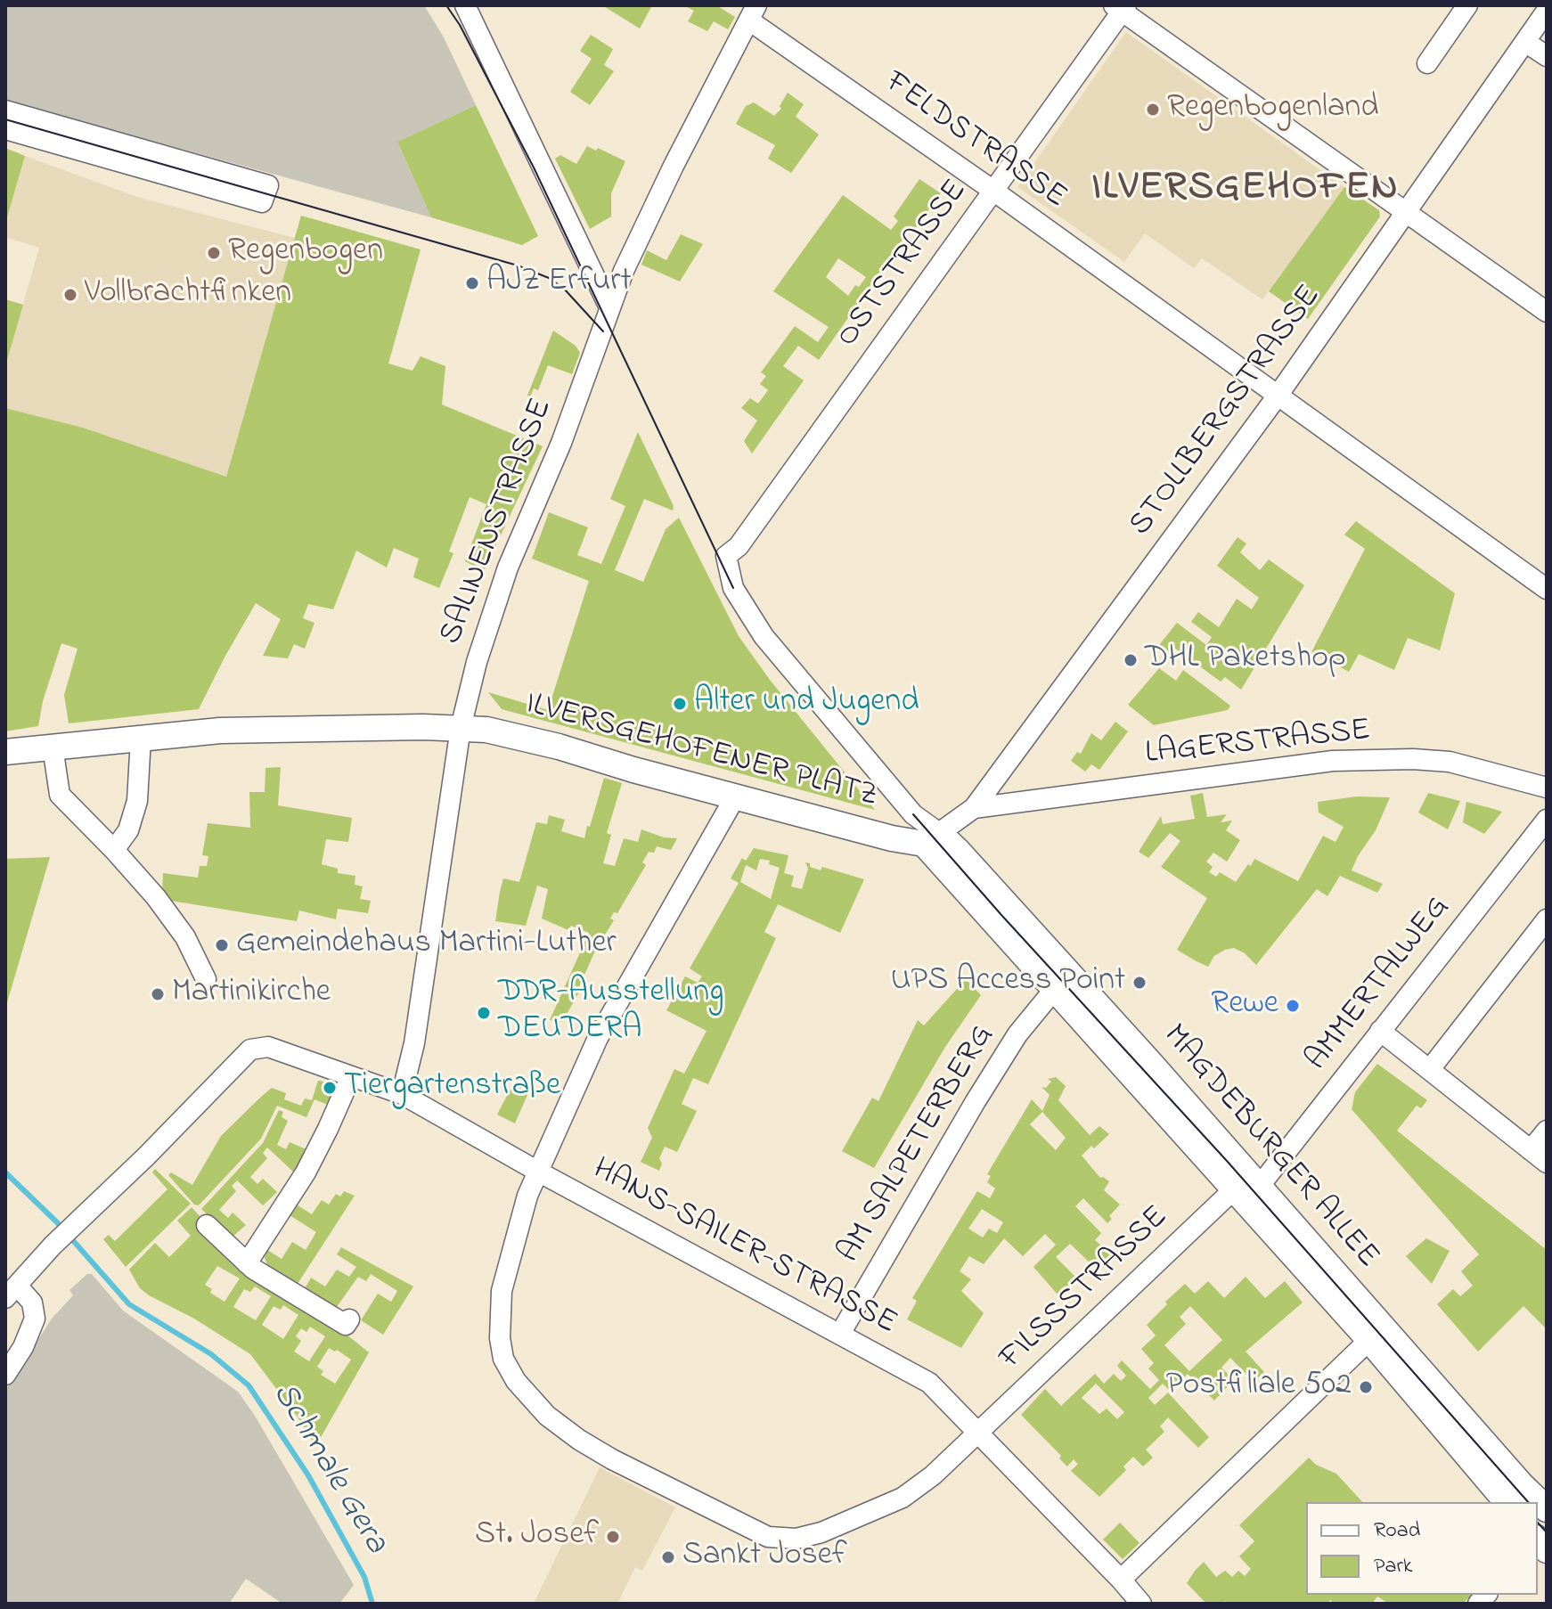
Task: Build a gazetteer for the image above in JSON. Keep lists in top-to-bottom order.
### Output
{
  "streets": {
    "main road": ["ILVERSGEHOFENER PLATZ", "MAGDEBURGER ALLEE"],
    "street": [
      "FELDSTRASSE",
      "OSTSTRASSE",
      "STOLLBERGSTRASSE",
      "SALINENSTRASSE",
      "LAGERSTRASSE",
      "AMMERTALWEG",
      "AM SALPETERBERG",
      "HANS-SAILER-STRASSE",
      "FILSSSTRASSE"
    ]
  },
  "crossings": [
    ["FELDSTRASSE", "OSTSTRASSE"],
    ["FELDSTRASSE", "STOLLBERGSTRASSE"],
    ["FELDSTRASSE", "SALINENSTRASSE"],
    ["OSTSTRASSE", "MAGDEBURGER ALLEE"],
    ["STOLLBERGSTRASSE", "LAGERSTRASSE"],
    ["STOLLBERGSTRASSE", "ILVERSGEHOFENER PLATZ"],
    ["STOLLBERGSTRASSE", "MAGDEBURGER ALLEE"],
    ["SALINENSTRASSE", "ILVERSGEHOFENER PLATZ"],
    ["SALINENSTRASSE", "HANS-SAILER-STRASSE"],
    ["ILVERSGEHOFENER PLATZ", "MAGDEBURGER ALLEE"],
    ["ILVERSGEHOFENER PLATZ", "FILSSSTRASSE"],
    ["AMMERTALWEG", "MAGDEBURGER ALLEE"],
    ["AMMERTALWEG", "FILSSSTRASSE"],
    ["AM SALPETERBERG", "MAGDEBURGER ALLEE"],
    ["AM SALPETERBERG", "HANS-SAILER-STRASSE"],
    ["MAGDEBURGER ALLEE", "FILSSSTRASSE"],
    ["HANS-SAILER-STRASSE", "FILSSSTRASSE"]
  ],
  "districts": ["ILVERSGEHOFEN"],
  "water": ["Schmale Gera"],
  "places": [
    "Regenbogenland",
    "Regenbogen",
    "AJZ Erfurt",
    "Vollbrachtfinken",
    "DHL Paketshop",
    "Alter und Jugend",
    "Gemeindehaus Martini-Luther",
    "UPS Access Point",
    "Martinikirche",
    "Rewe",
    "DDR-Ausstellung DEUDERA",
    "Tiergartenstraße",
    "Postfiliale 502",
    "St. Josef",
    "Sankt Josef"
  ],
  "legend": ["Road", "Park"]
}
